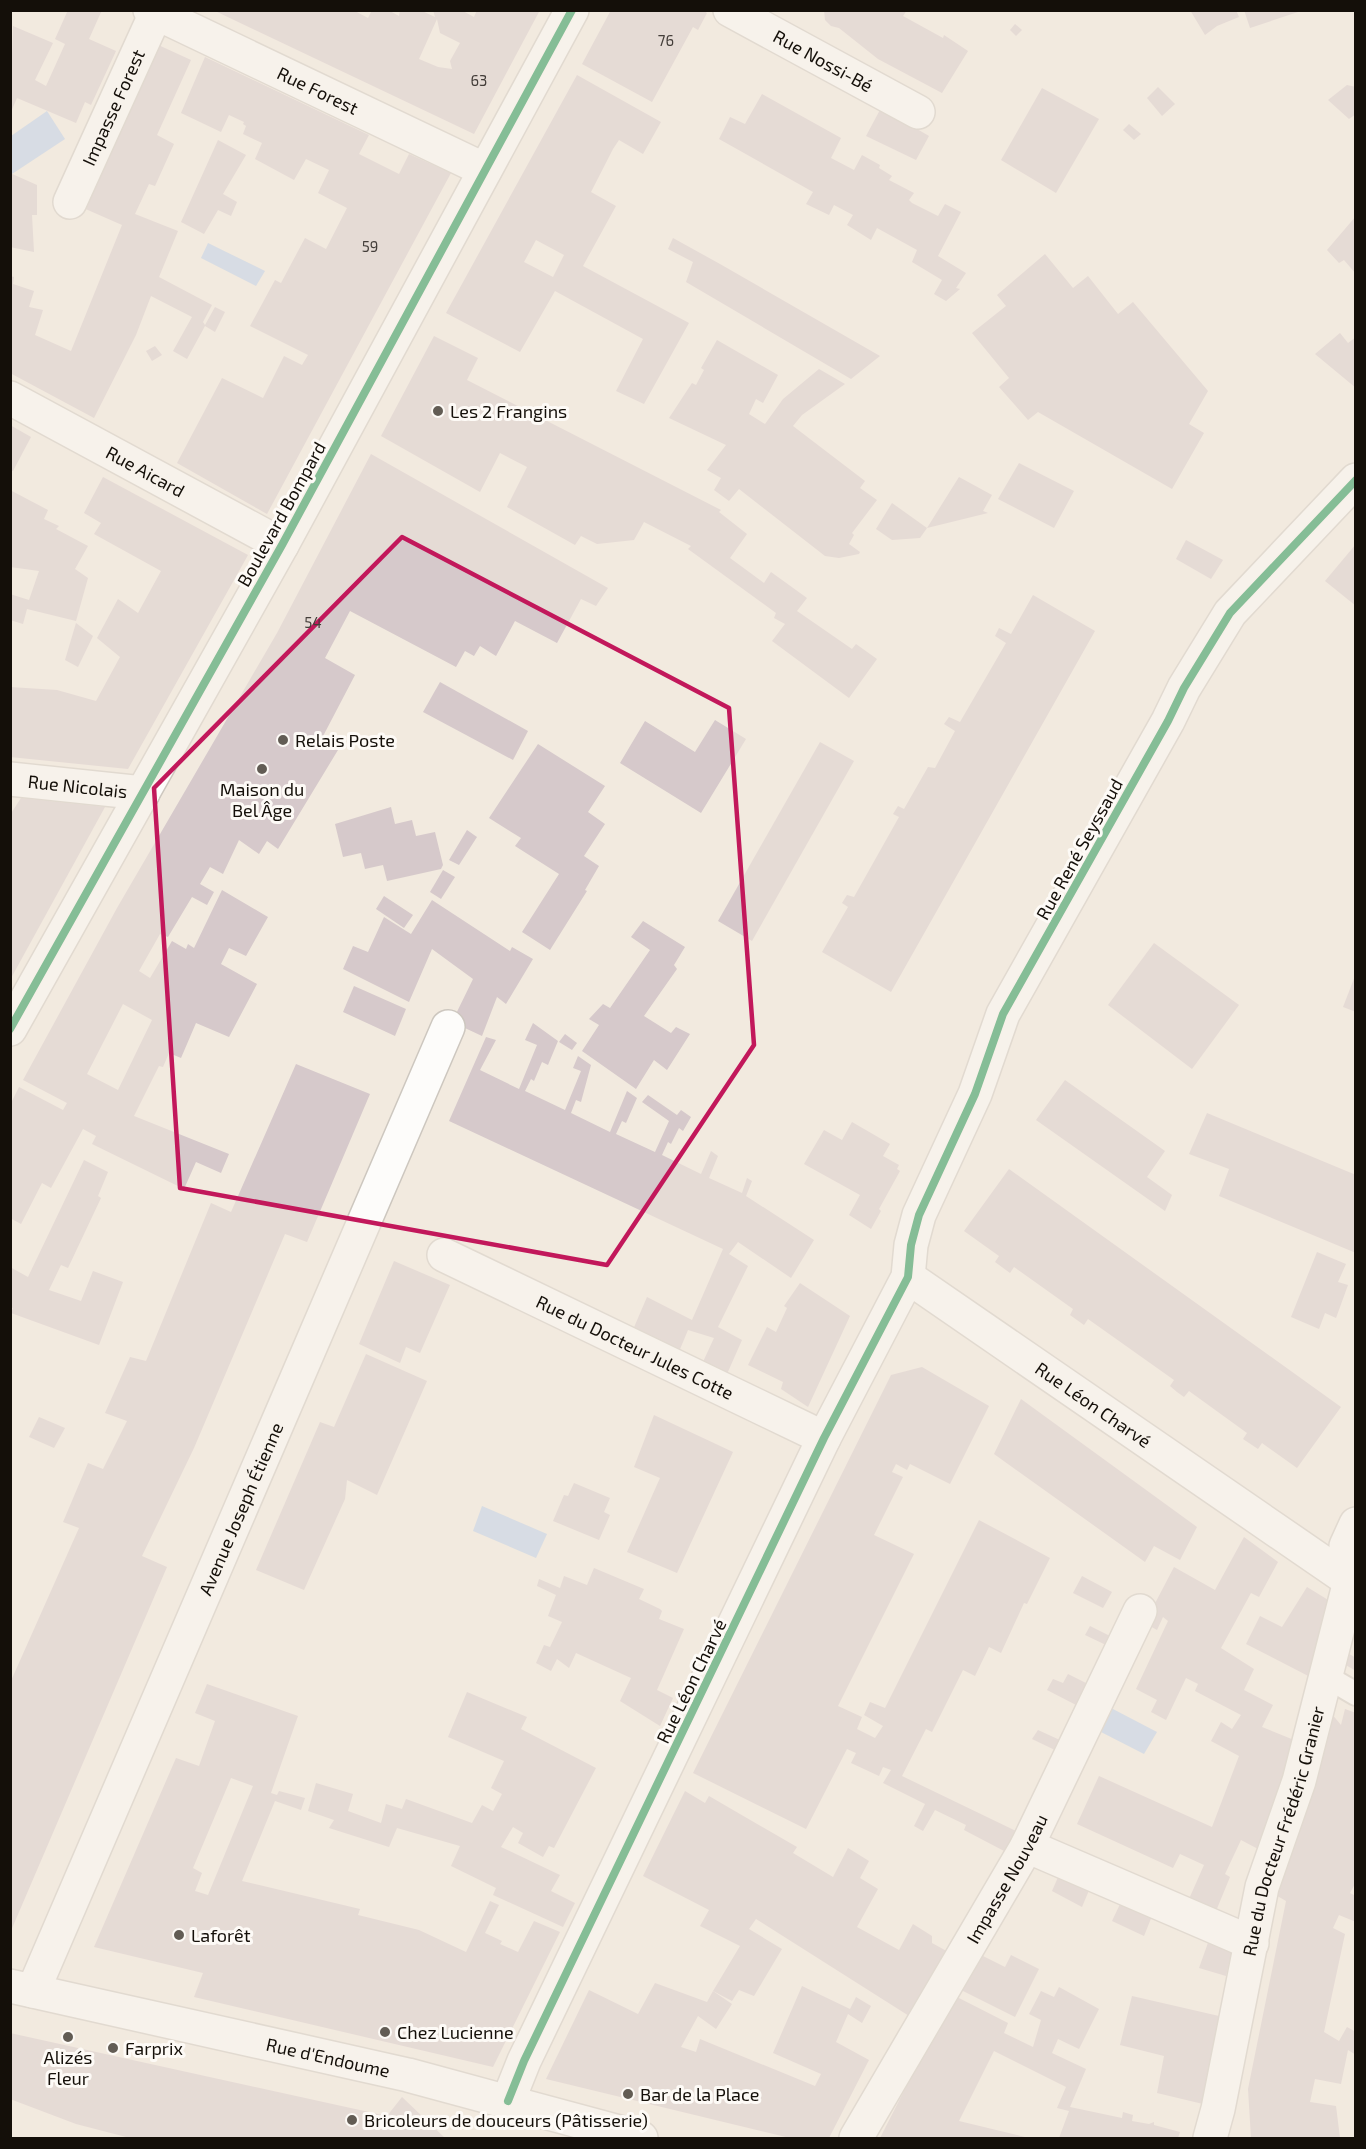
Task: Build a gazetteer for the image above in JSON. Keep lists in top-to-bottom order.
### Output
{
  "streets": {
    "street": [
      "Rue Nossi-Bé",
      "Rue Forest",
      "Impasse Forest",
      "Rue Aicard",
      "Boulevard Bompard",
      "Rue Nicolais",
      "Rue René Seyssaud",
      "Rue du Docteur Jules Cotte",
      "Rue Léon Charvé",
      "Avenue Joseph Étienne",
      "Rue du Docteur Frédéric Granier",
      "Impasse Nouveau",
      "Rue d'Endoume"
    ]
  },
  "crossings": [
    ["Rue Forest", "Impasse Forest"],
    ["Rue Forest", "Boulevard Bompard"],
    ["Rue Aicard", "Boulevard Bompard"],
    ["Boulevard Bompard", "Rue Nicolais"],
    ["Rue René Seyssaud", "Rue Léon Charvé"],
    ["Rue du Docteur Jules Cotte", "Rue Léon Charvé"],
    ["Rue Léon Charvé", "Rue du Docteur Frédéric Granier"],
    ["Rue Léon Charvé", "Rue d'Endoume"],
    ["Avenue Joseph Étienne", "Rue d'Endoume"]
  ],
  "places": [
    "Les 2 Frangins",
    "Relais Poste",
    "Maison du Bel Âge",
    "Laforêt",
    "Chez Lucienne",
    "Alizés Fleur",
    "Farprix",
    "Bar de la Place",
    "Bricoleurs de douceurs (Pâtisserie)"
  ],
  "house_numbers": [
    "76",
    "63",
    "59",
    "54"
  ]
}
